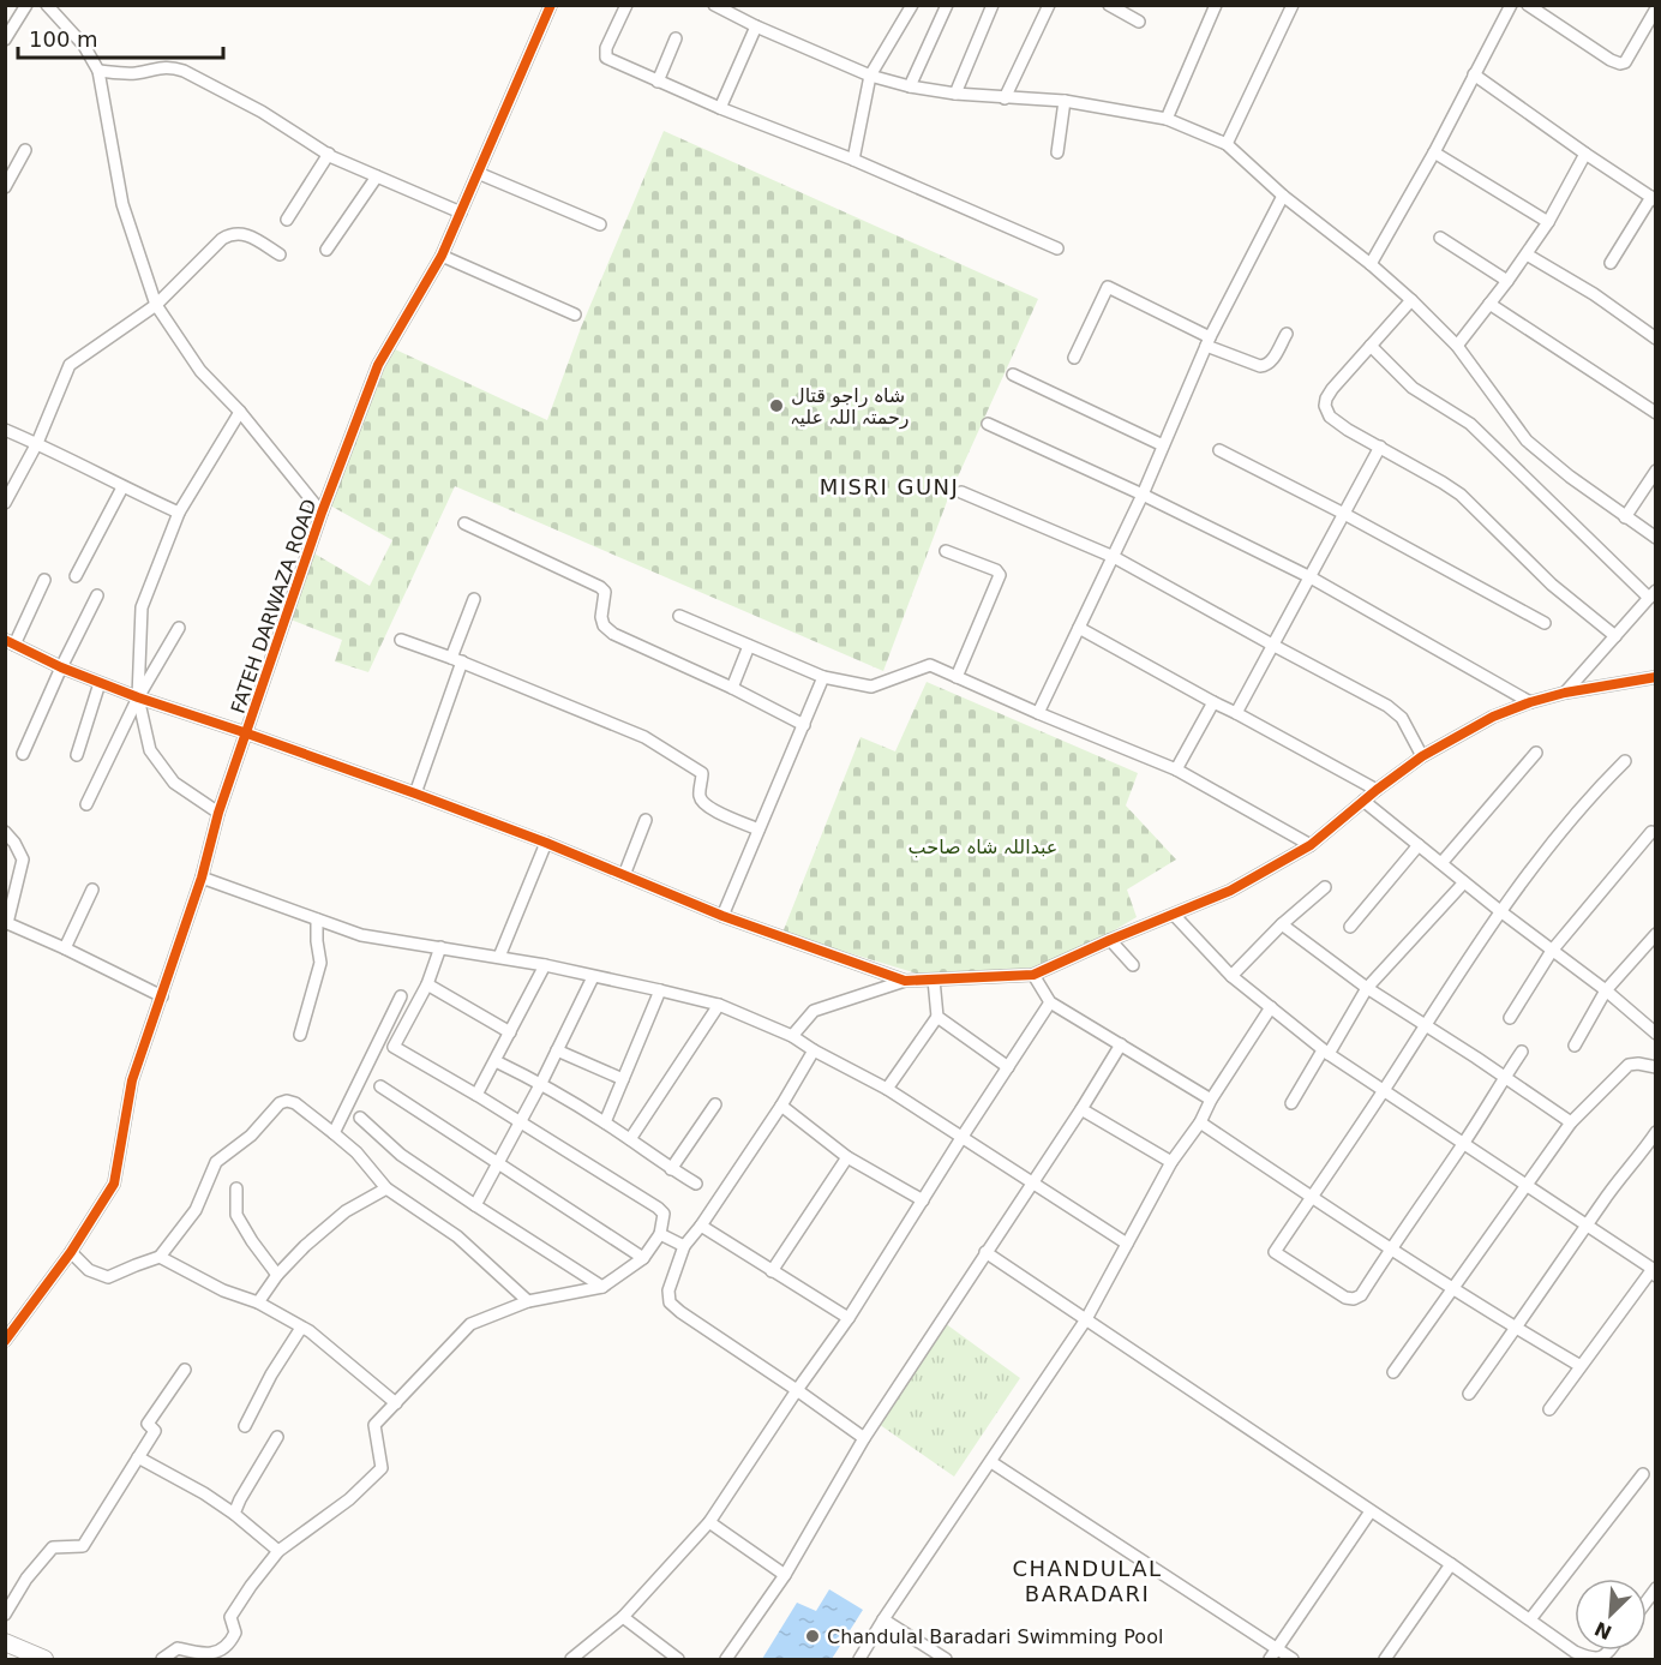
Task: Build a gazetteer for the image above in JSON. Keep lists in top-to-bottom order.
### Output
{
  "streets": {
    "street": ["FATEH DARWAZA ROAD"]
  },
  "districts": ["MISRI GUNJ", "CHANDULAL BARADARI"],
  "parks": ["عبداللہ شاہ صاحب"],
  "places": ["شاہ راجو قتال رحمتہ اللہ علیہ", "Chandulal Baradari Swimming Pool"],
  "scale_bar": "100 m",
  "north": "bottom left"
}
